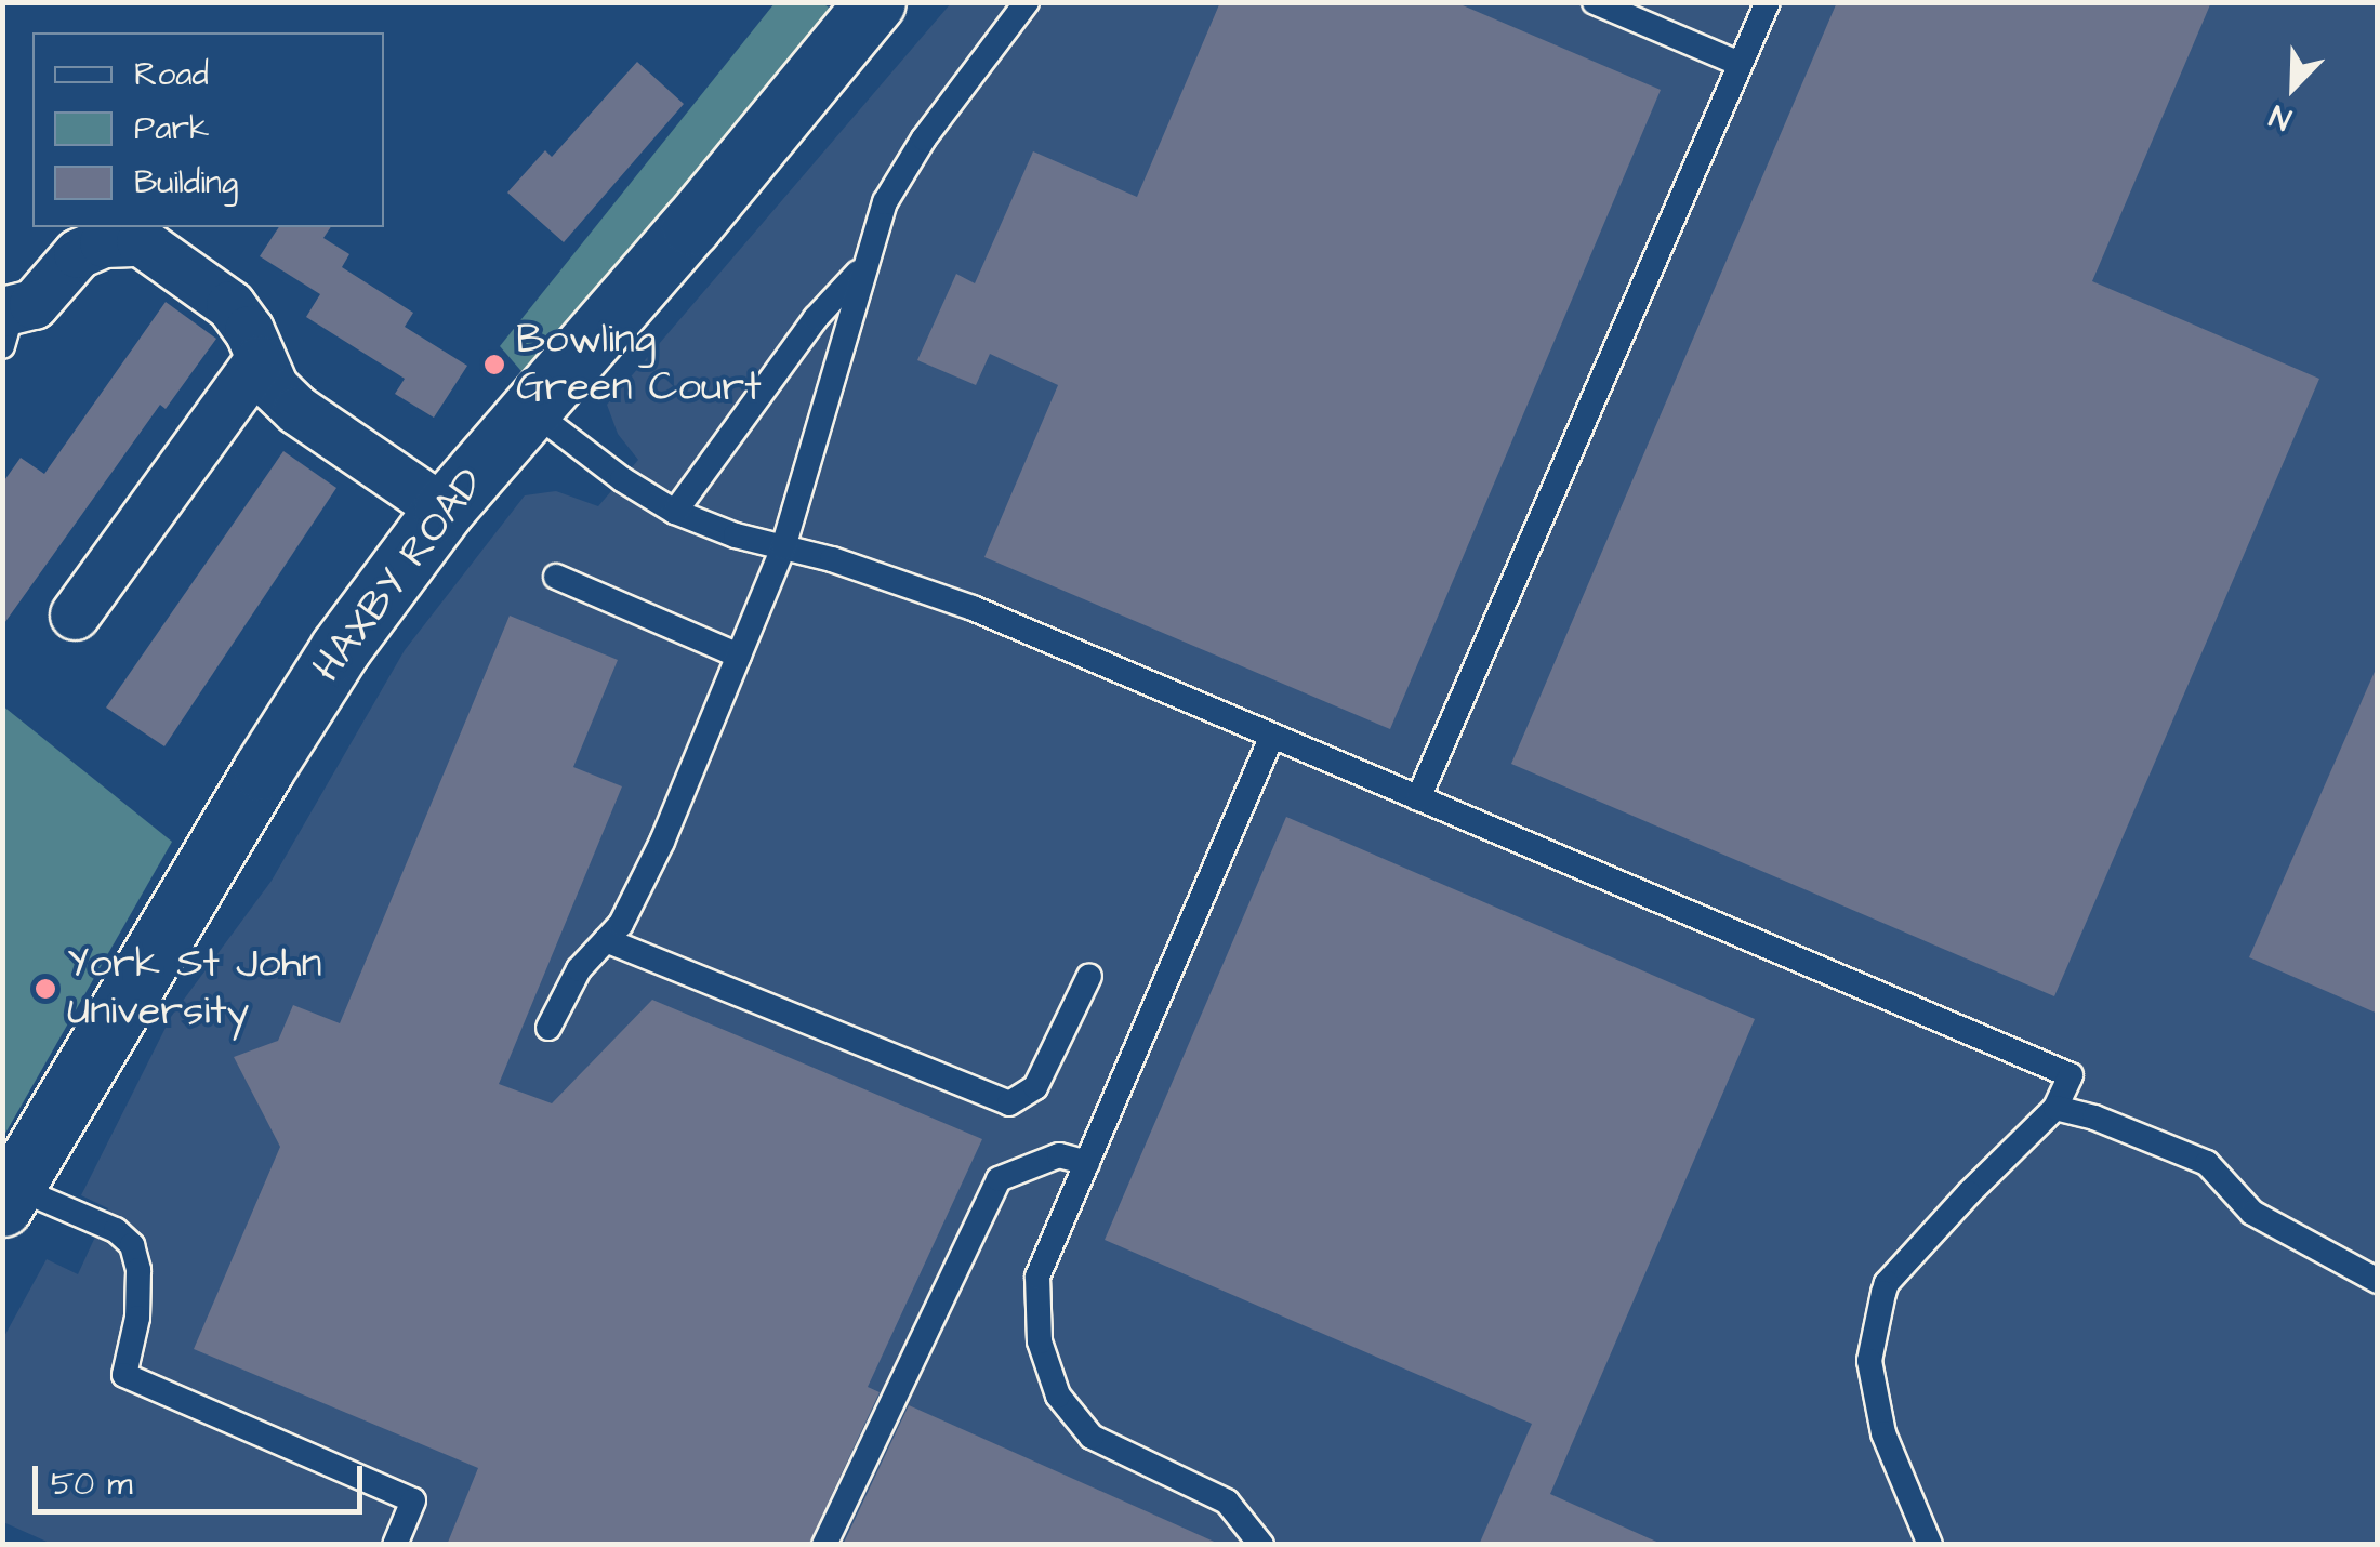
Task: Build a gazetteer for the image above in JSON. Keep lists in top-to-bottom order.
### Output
{
  "streets": {
    "street": ["HAXBY ROAD"]
  },
  "places": ["Bowling Green Court", "York St John University"],
  "legend": ["Road", "Park", "Building"],
  "scale_bar": "50 m",
  "north": "bottom left"
}
